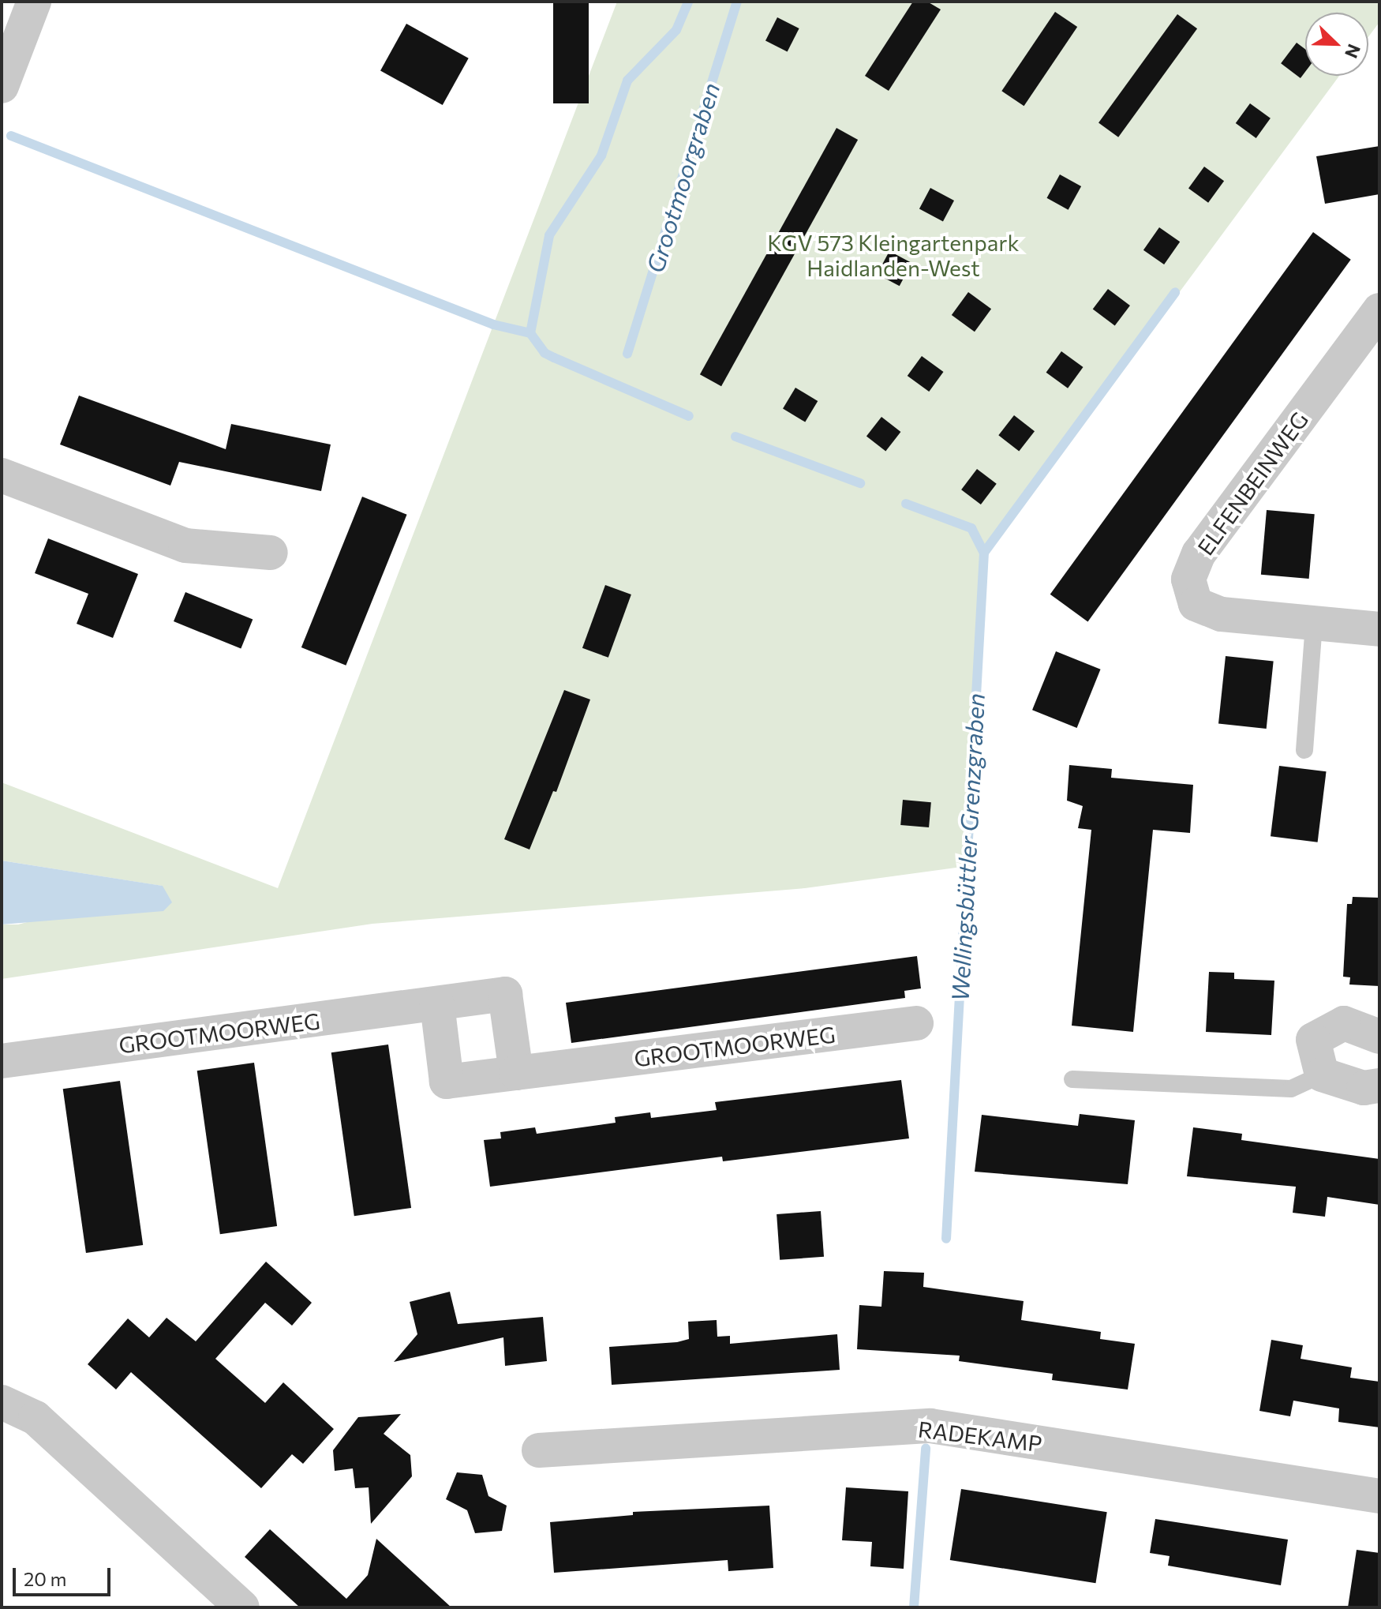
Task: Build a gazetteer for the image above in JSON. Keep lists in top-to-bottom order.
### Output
{
  "streets": {
    "street": ["ELFENBEINWEG", "GROOTMOORWEG", "RADEKAMP"]
  },
  "water": ["Grootmoorgraben", "Wellingsbüttler Grenzgraben"],
  "parks": ["KGV 573 Kleingartenpark Haidlanden-West"],
  "scale_bar": "20 m",
  "north": "bottom right"
}
